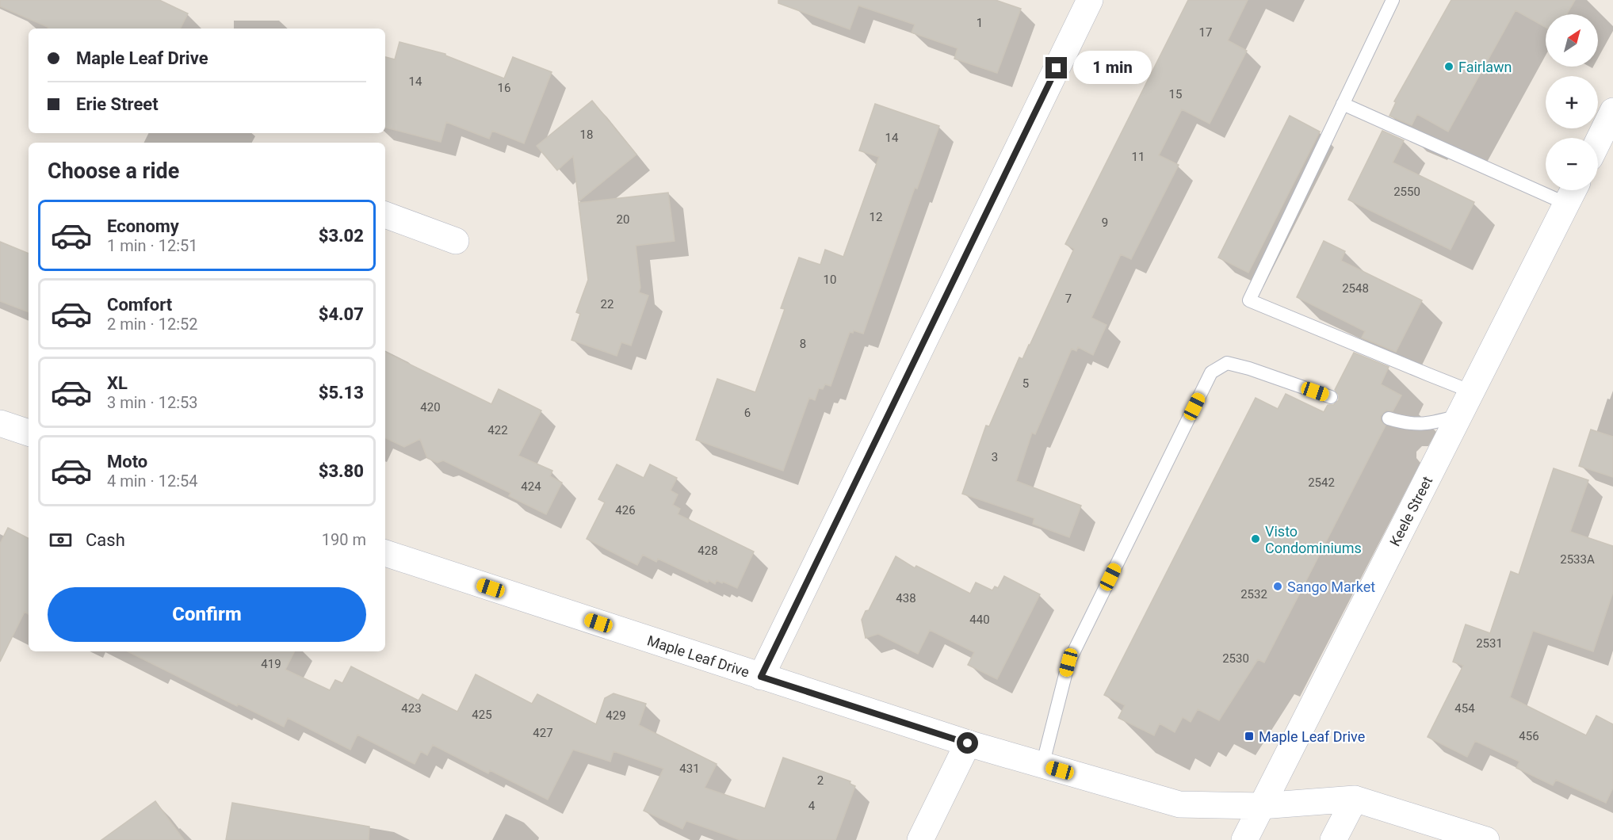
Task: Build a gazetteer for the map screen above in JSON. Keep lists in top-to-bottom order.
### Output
{
  "streets": {
    "street": ["Keele Street", "Maple Leaf Drive"]
  },
  "crossings": [
    ["Keele Street", "Maple Leaf Drive"]
  ],
  "places": {
    "other": ["Fairlawn", "Visto Condominiums", "Sango Market"],
    "transit": ["Maple Leaf Drive"]
  },
  "house_numbers": [
    "1",
    "17",
    "14",
    "16",
    "15",
    "18",
    "14",
    "11",
    "2550",
    "12",
    "20",
    "9",
    "10",
    "2548",
    "7",
    "22",
    "8",
    "5",
    "420",
    "6",
    "422",
    "3",
    "2542",
    "424",
    "426",
    "428",
    "2533A",
    "2532",
    "438",
    "440",
    "2531",
    "2530",
    "419",
    "423",
    "454",
    "425",
    "429",
    "427",
    "456",
    "431",
    "2",
    "4"
  ],
  "north": "top right",
  "page": {
    "map_buttons": ["+", "−"],
    "banner": ["Maple Leaf Drive", "Erie Street"],
    "bubble": "1 min",
    "heading": "Choose a ride",
    "list": [
      {
        "name": "Economy",
        "note": "1 min · 12:51",
        "value": "$3.02"
      },
      {
        "name": "Comfort",
        "note": "2 min · 12:52",
        "value": "$4.07"
      },
      {
        "name": "XL",
        "note": "3 min · 12:53",
        "value": "$5.13"
      },
      {
        "name": "Moto",
        "note": "4 min · 12:54",
        "value": "$3.80"
      }
    ],
    "pay": ["Cash", "190 m"],
    "buttons": "Confirm"
  }
}
